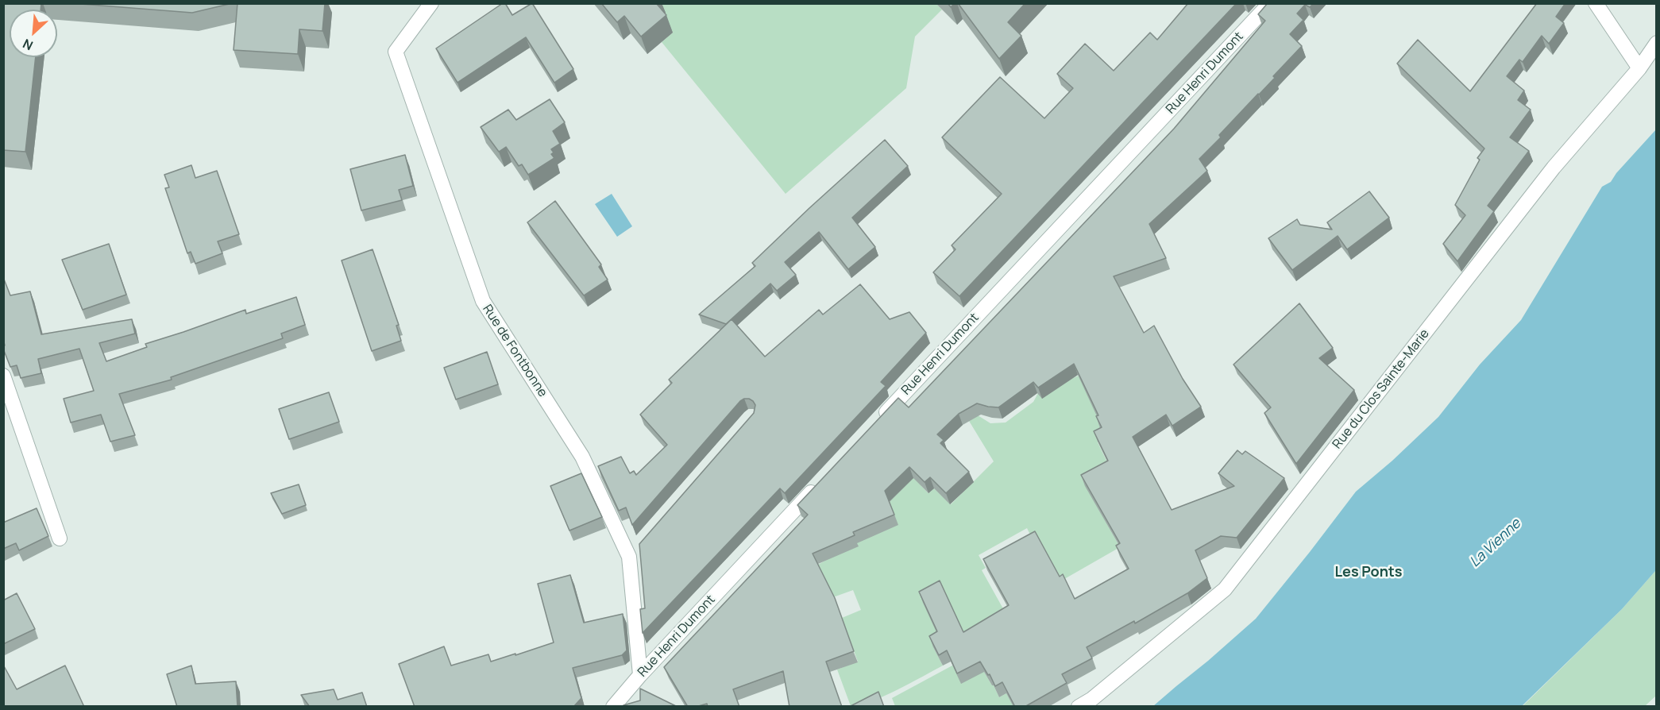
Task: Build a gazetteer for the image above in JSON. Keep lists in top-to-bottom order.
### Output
{
  "streets": {
    "street": ["Rue Henri Dumont", "Rue de Fontbonne", "Rue du Clos Sainte-Marie"]
  },
  "crossings": [
    ["Rue Henri Dumont", "Rue de Fontbonne"]
  ],
  "districts": ["Les Ponts"],
  "water": ["La Vienne"],
  "north": "bottom left"
}
